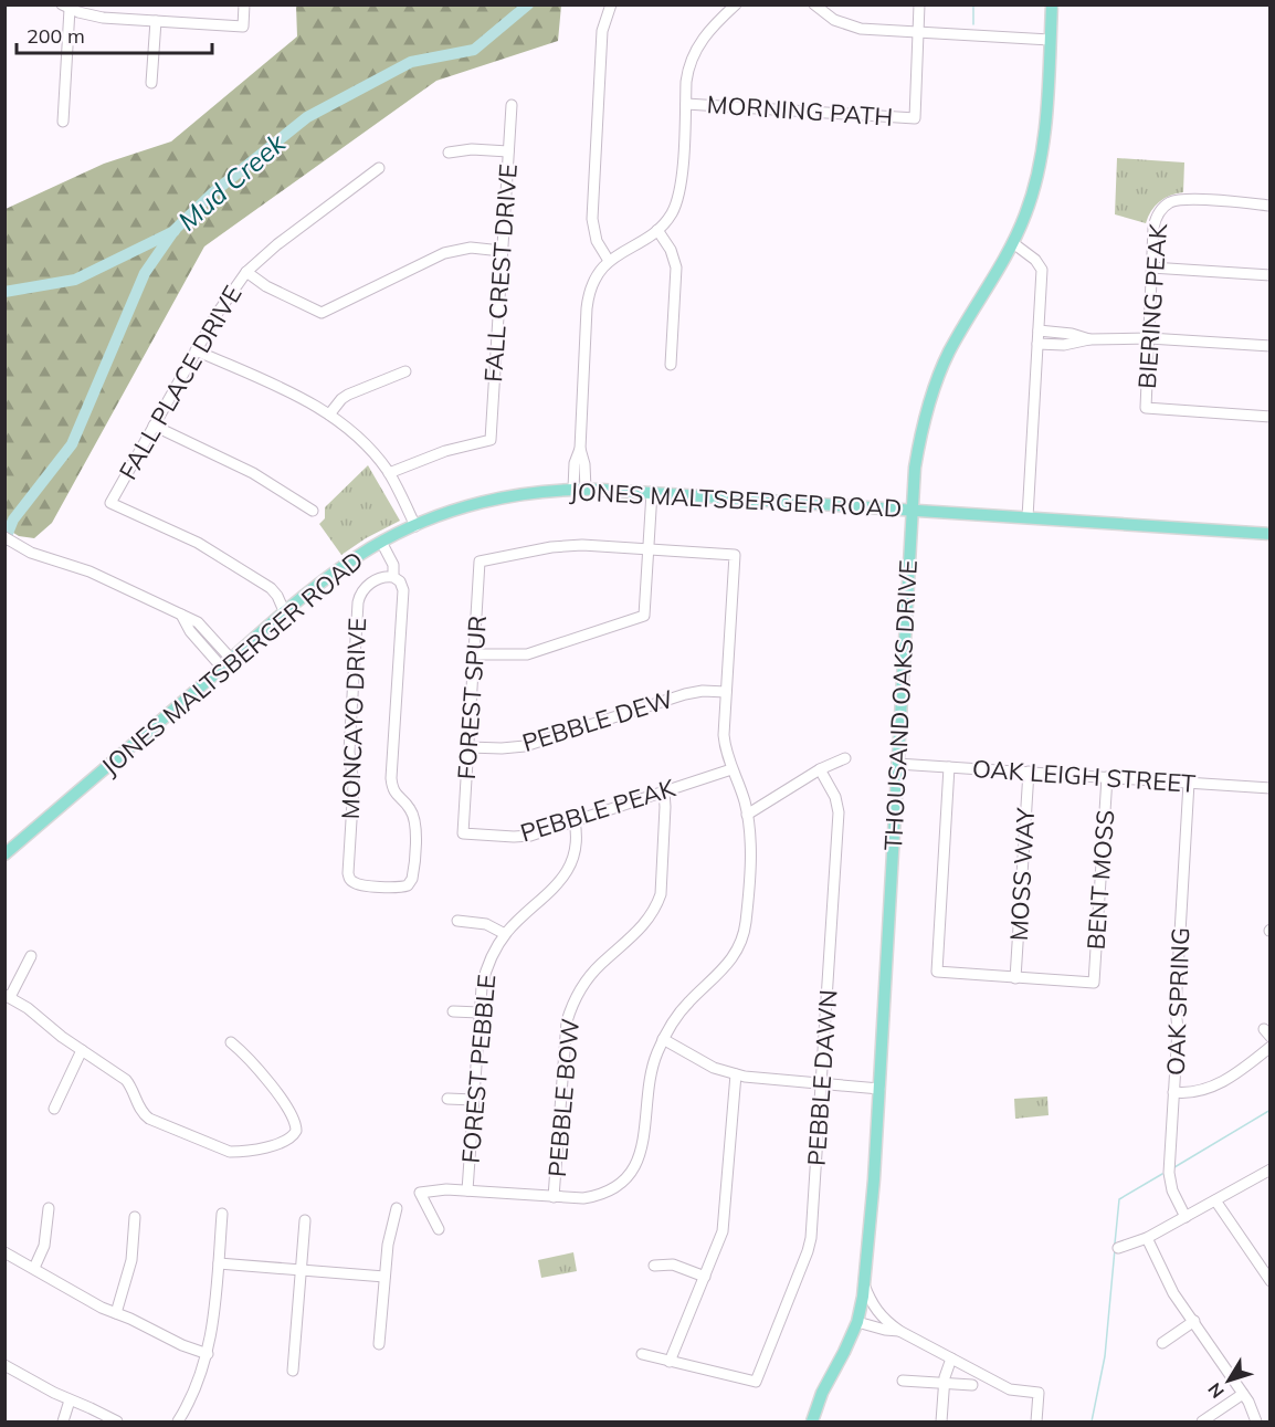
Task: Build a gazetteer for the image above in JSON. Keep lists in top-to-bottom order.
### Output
{
  "streets": {
    "main road": ["JONES MALTSBERGER ROAD", "THOUSAND OAKS DRIVE"],
    "street": [
      "MORNING PATH",
      "FALL CREST DRIVE",
      "BIERING PEAK",
      "FALL PLACE DRIVE",
      "FOREST SPUR",
      "MONCAYO DRIVE",
      "PEBBLE DEW",
      "OAK LEIGH STREET",
      "PEBBLE PEAK",
      "MOSS WAY",
      "BENT MOSS",
      "OAK SPRING",
      "FOREST PEBBLE",
      "PEBBLE DAWN",
      "PEBBLE BOW"
    ]
  },
  "crossings": [
    ["FALL PLACE DRIVE", "JONES MALTSBERGER ROAD"],
    ["JONES MALTSBERGER ROAD", "THOUSAND OAKS DRIVE"],
    ["FOREST SPUR", "PEBBLE DEW"],
    ["FOREST SPUR", "PEBBLE PEAK"],
    ["THOUSAND OAKS DRIVE", "OAK LEIGH STREET"],
    ["OAK LEIGH STREET", "MOSS WAY"],
    ["OAK LEIGH STREET", "BENT MOSS"],
    ["OAK LEIGH STREET", "OAK SPRING"],
    ["PEBBLE PEAK", "FOREST PEBBLE"],
    ["PEBBLE PEAK", "PEBBLE BOW"],
    ["MOSS WAY", "BENT MOSS"]
  ],
  "water": ["Mud Creek"],
  "scale_bar": "200 m",
  "north": "bottom left"
}
